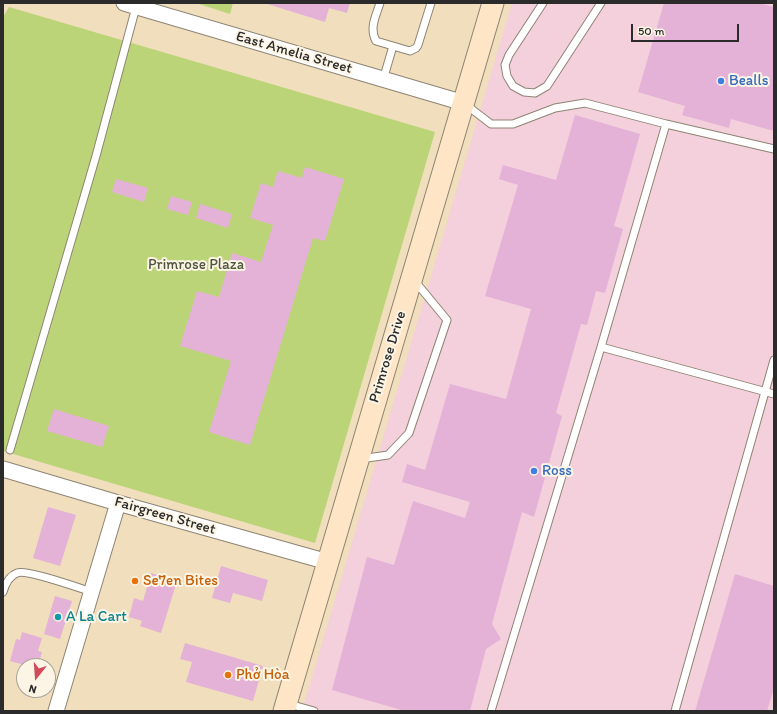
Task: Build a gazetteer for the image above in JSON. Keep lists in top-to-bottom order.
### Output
{
  "streets": {
    "street": ["East Amelia Street", "Primrose Drive", "Fairgreen Street"]
  },
  "crossings": [
    ["East Amelia Street", "Primrose Drive"],
    ["Primrose Drive", "Fairgreen Street"]
  ],
  "parks": ["Primrose Plaza"],
  "places": [
    "Bealls",
    "Ross",
    "Se7en Bites",
    "A La Cart",
    "Phở Hòa"
  ],
  "scale_bar": "50 m",
  "north": "bottom"
}
